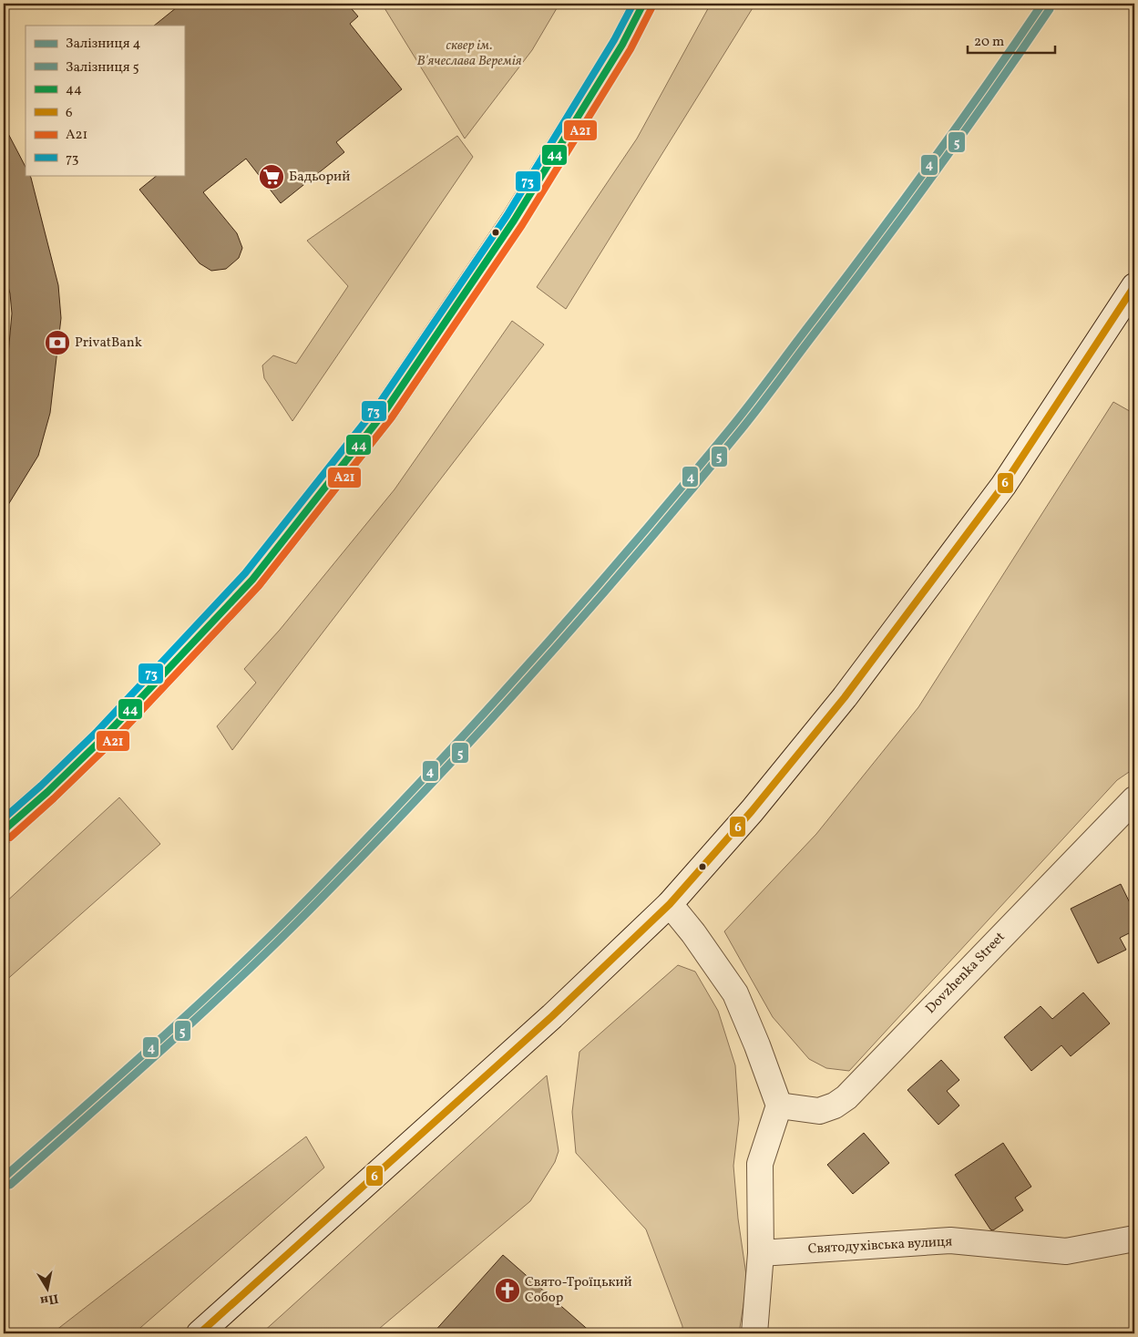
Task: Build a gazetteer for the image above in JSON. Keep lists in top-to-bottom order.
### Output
{
  "streets": {
    "street": ["Dovzhenka Street", "Святодухівська вулиця"]
  },
  "parks": ["сквер ім. В'ячеслава Веремія"],
  "places": {
    "supermarket": ["Бадьорий"],
    "bank": ["PrivatBank"],
    "church": ["Свято-Троїцький Собор"]
  },
  "lines": [
    "rail line 4",
    "transit line 44",
    "transit line 73",
    "transit line А21",
    "rail line 5",
    "transit line 6"
  ],
  "legend": [
    "Залізниця 4",
    "Залізниця 5",
    "44",
    "6",
    "А21",
    "73"
  ],
  "scale_bar": "20 m",
  "north": "bottom"
}
